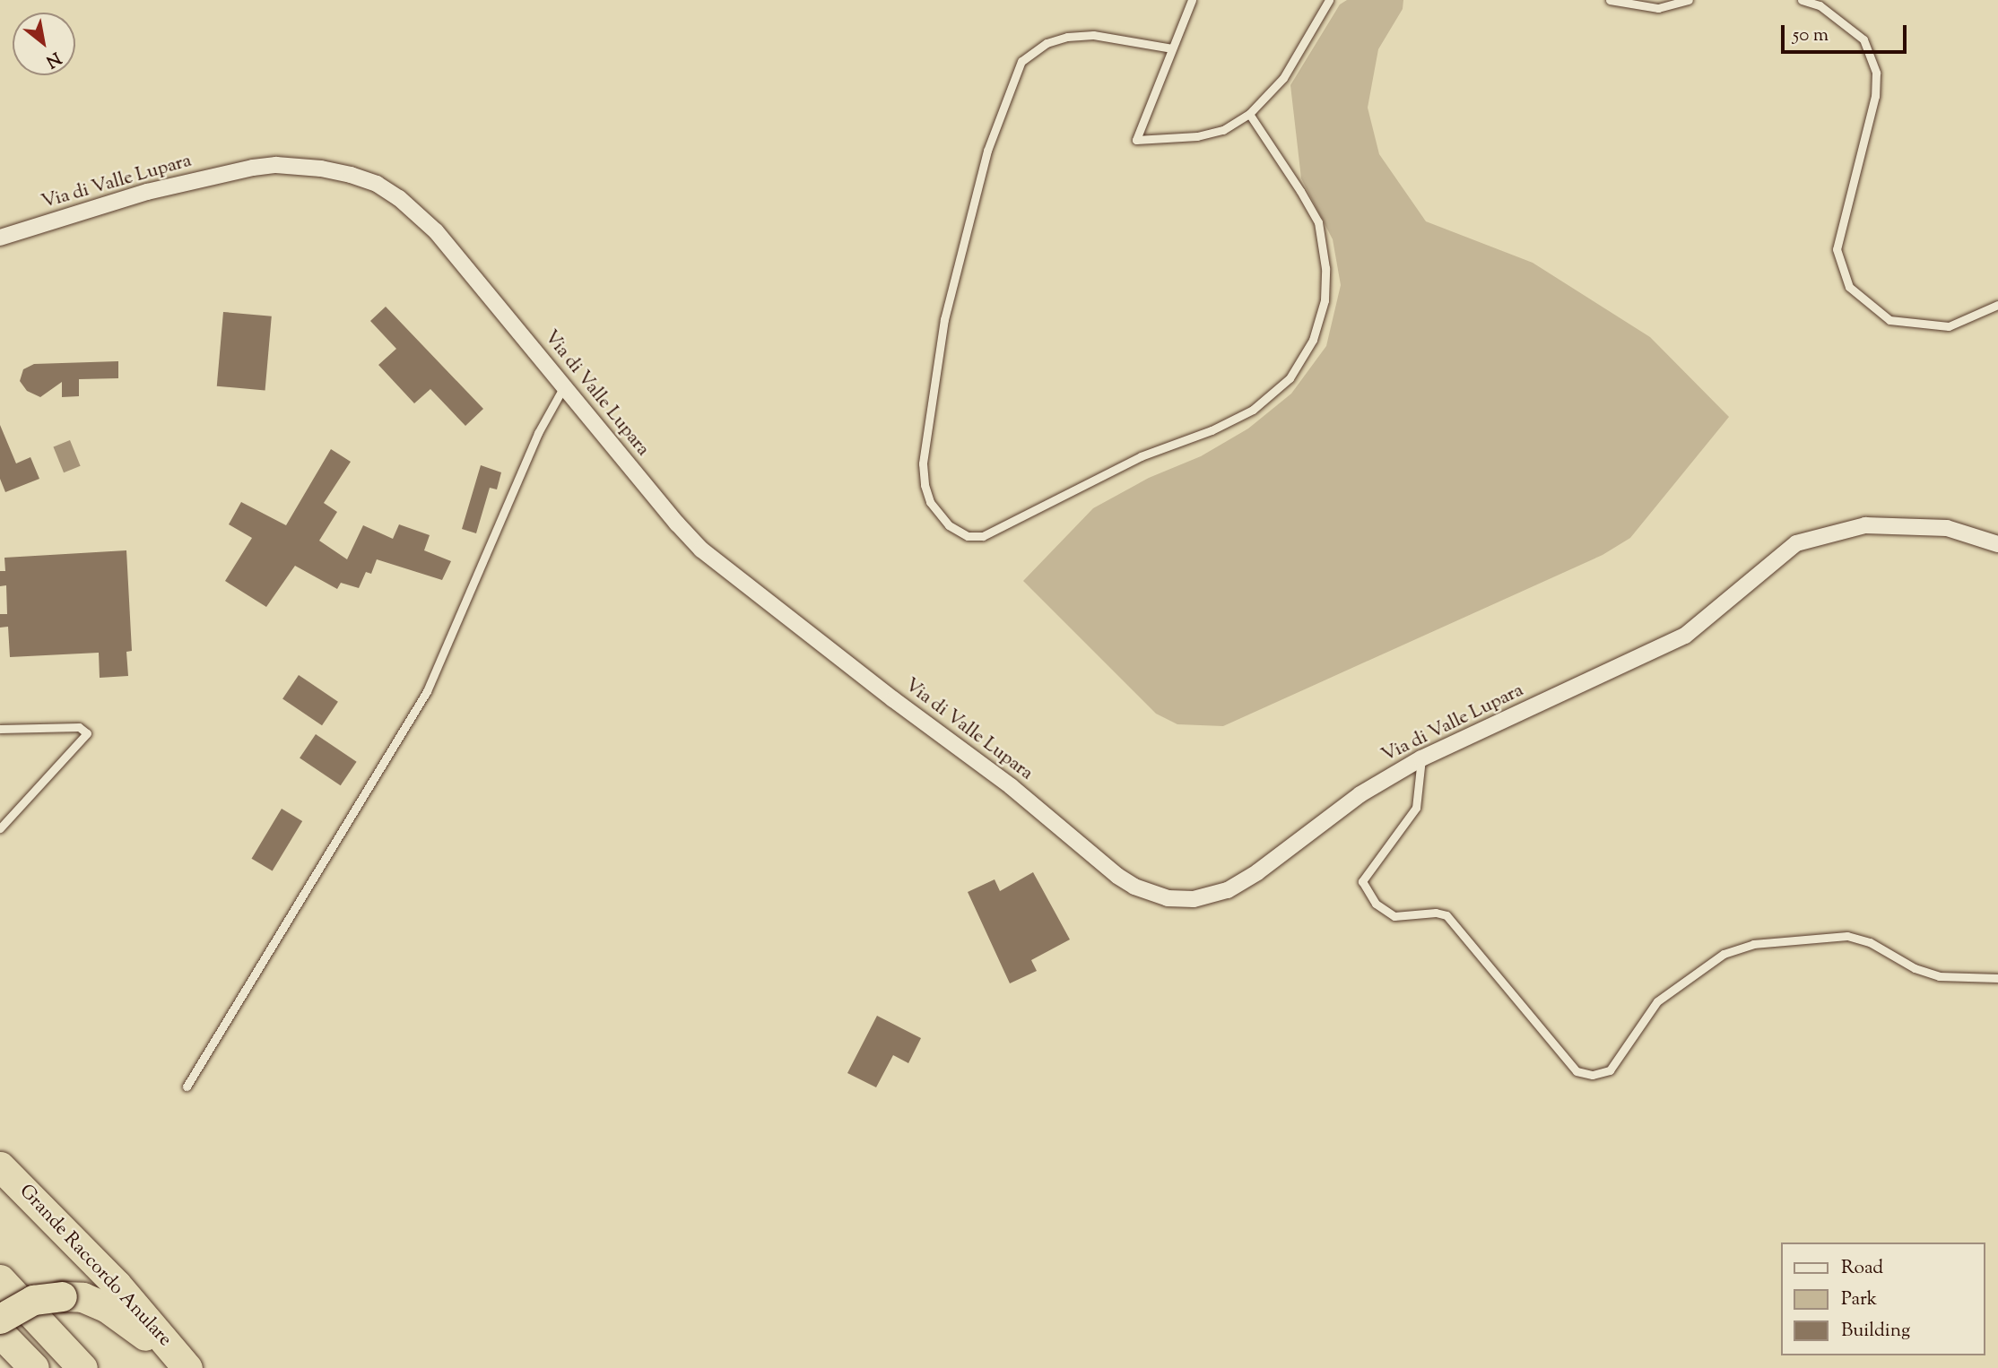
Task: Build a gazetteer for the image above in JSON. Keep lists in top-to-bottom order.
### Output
{
  "streets": {
    "highway": ["Grande Raccordo Anulare"],
    "street": ["Via di Valle Lupara"]
  },
  "legend": ["Road", "Park", "Building"],
  "scale_bar": "50 m",
  "north": "bottom right"
}
